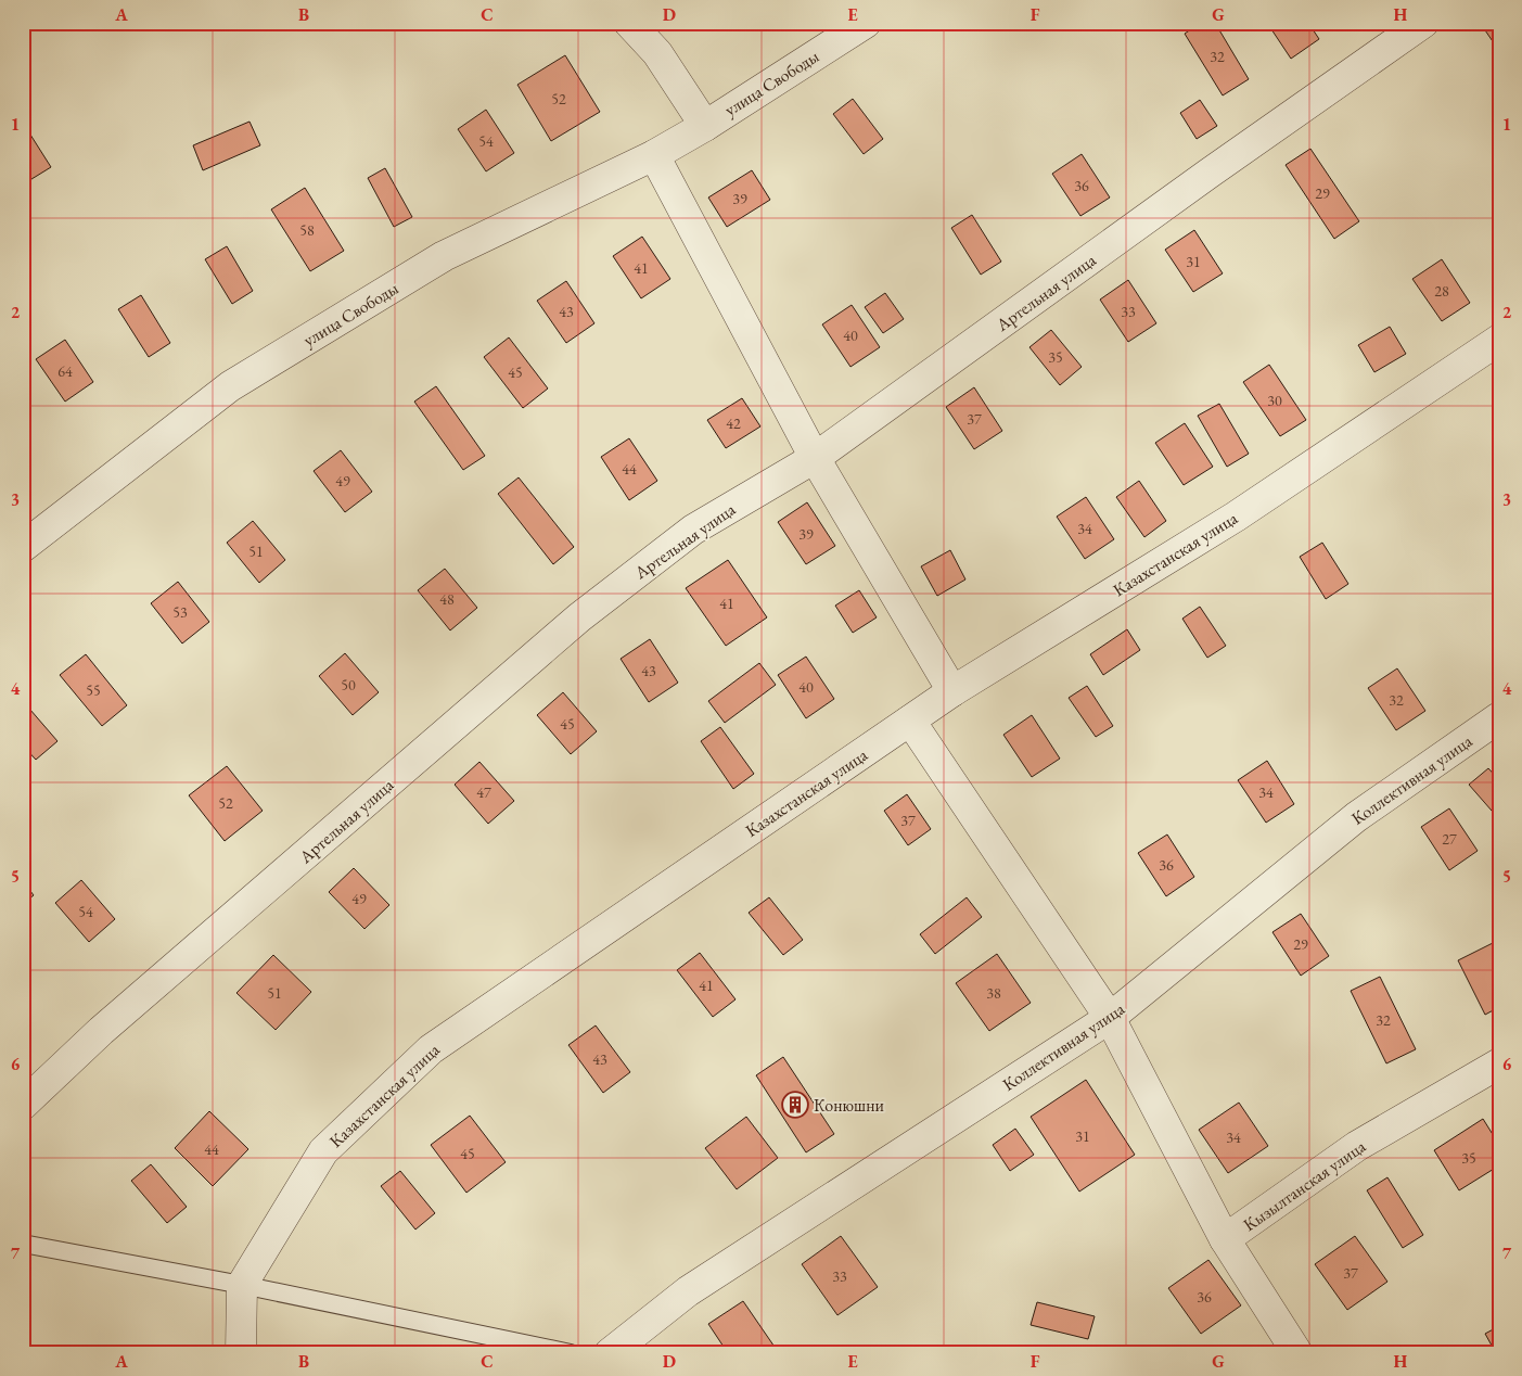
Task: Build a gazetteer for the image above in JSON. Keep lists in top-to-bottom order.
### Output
{
  "streets": {
    "street": [
      "улица Свободы",
      "Артельная улица",
      "Казахстанская улица",
      "Коллективная улица",
      "Кызылтанская улица"
    ]
  },
  "places": {
    "building": ["Конюшни"]
  },
  "house_numbers": [
    "32",
    "52",
    "54",
    "36",
    "29",
    "39",
    "58",
    "31",
    "41",
    "28",
    "43",
    "33",
    "40",
    "35",
    "64",
    "45",
    "30",
    "37",
    "42",
    "44",
    "49",
    "34",
    "39",
    "51",
    "48",
    "41",
    "53",
    "43",
    "50",
    "40",
    "55",
    "32",
    "45",
    "47",
    "34",
    "52",
    "37",
    "27",
    "36",
    "49",
    "54",
    "29",
    "41",
    "51",
    "38",
    "32",
    "43",
    "31",
    "34",
    "44",
    "45",
    "35",
    "37",
    "33",
    "36"
  ],
  "grid": {
    "columns": [
      "A",
      "B",
      "C",
      "D",
      "E",
      "F",
      "G",
      "H"
    ],
    "rows": [
      "1",
      "2",
      "3",
      "4",
      "5",
      "6",
      "7"
    ]
  }
}
